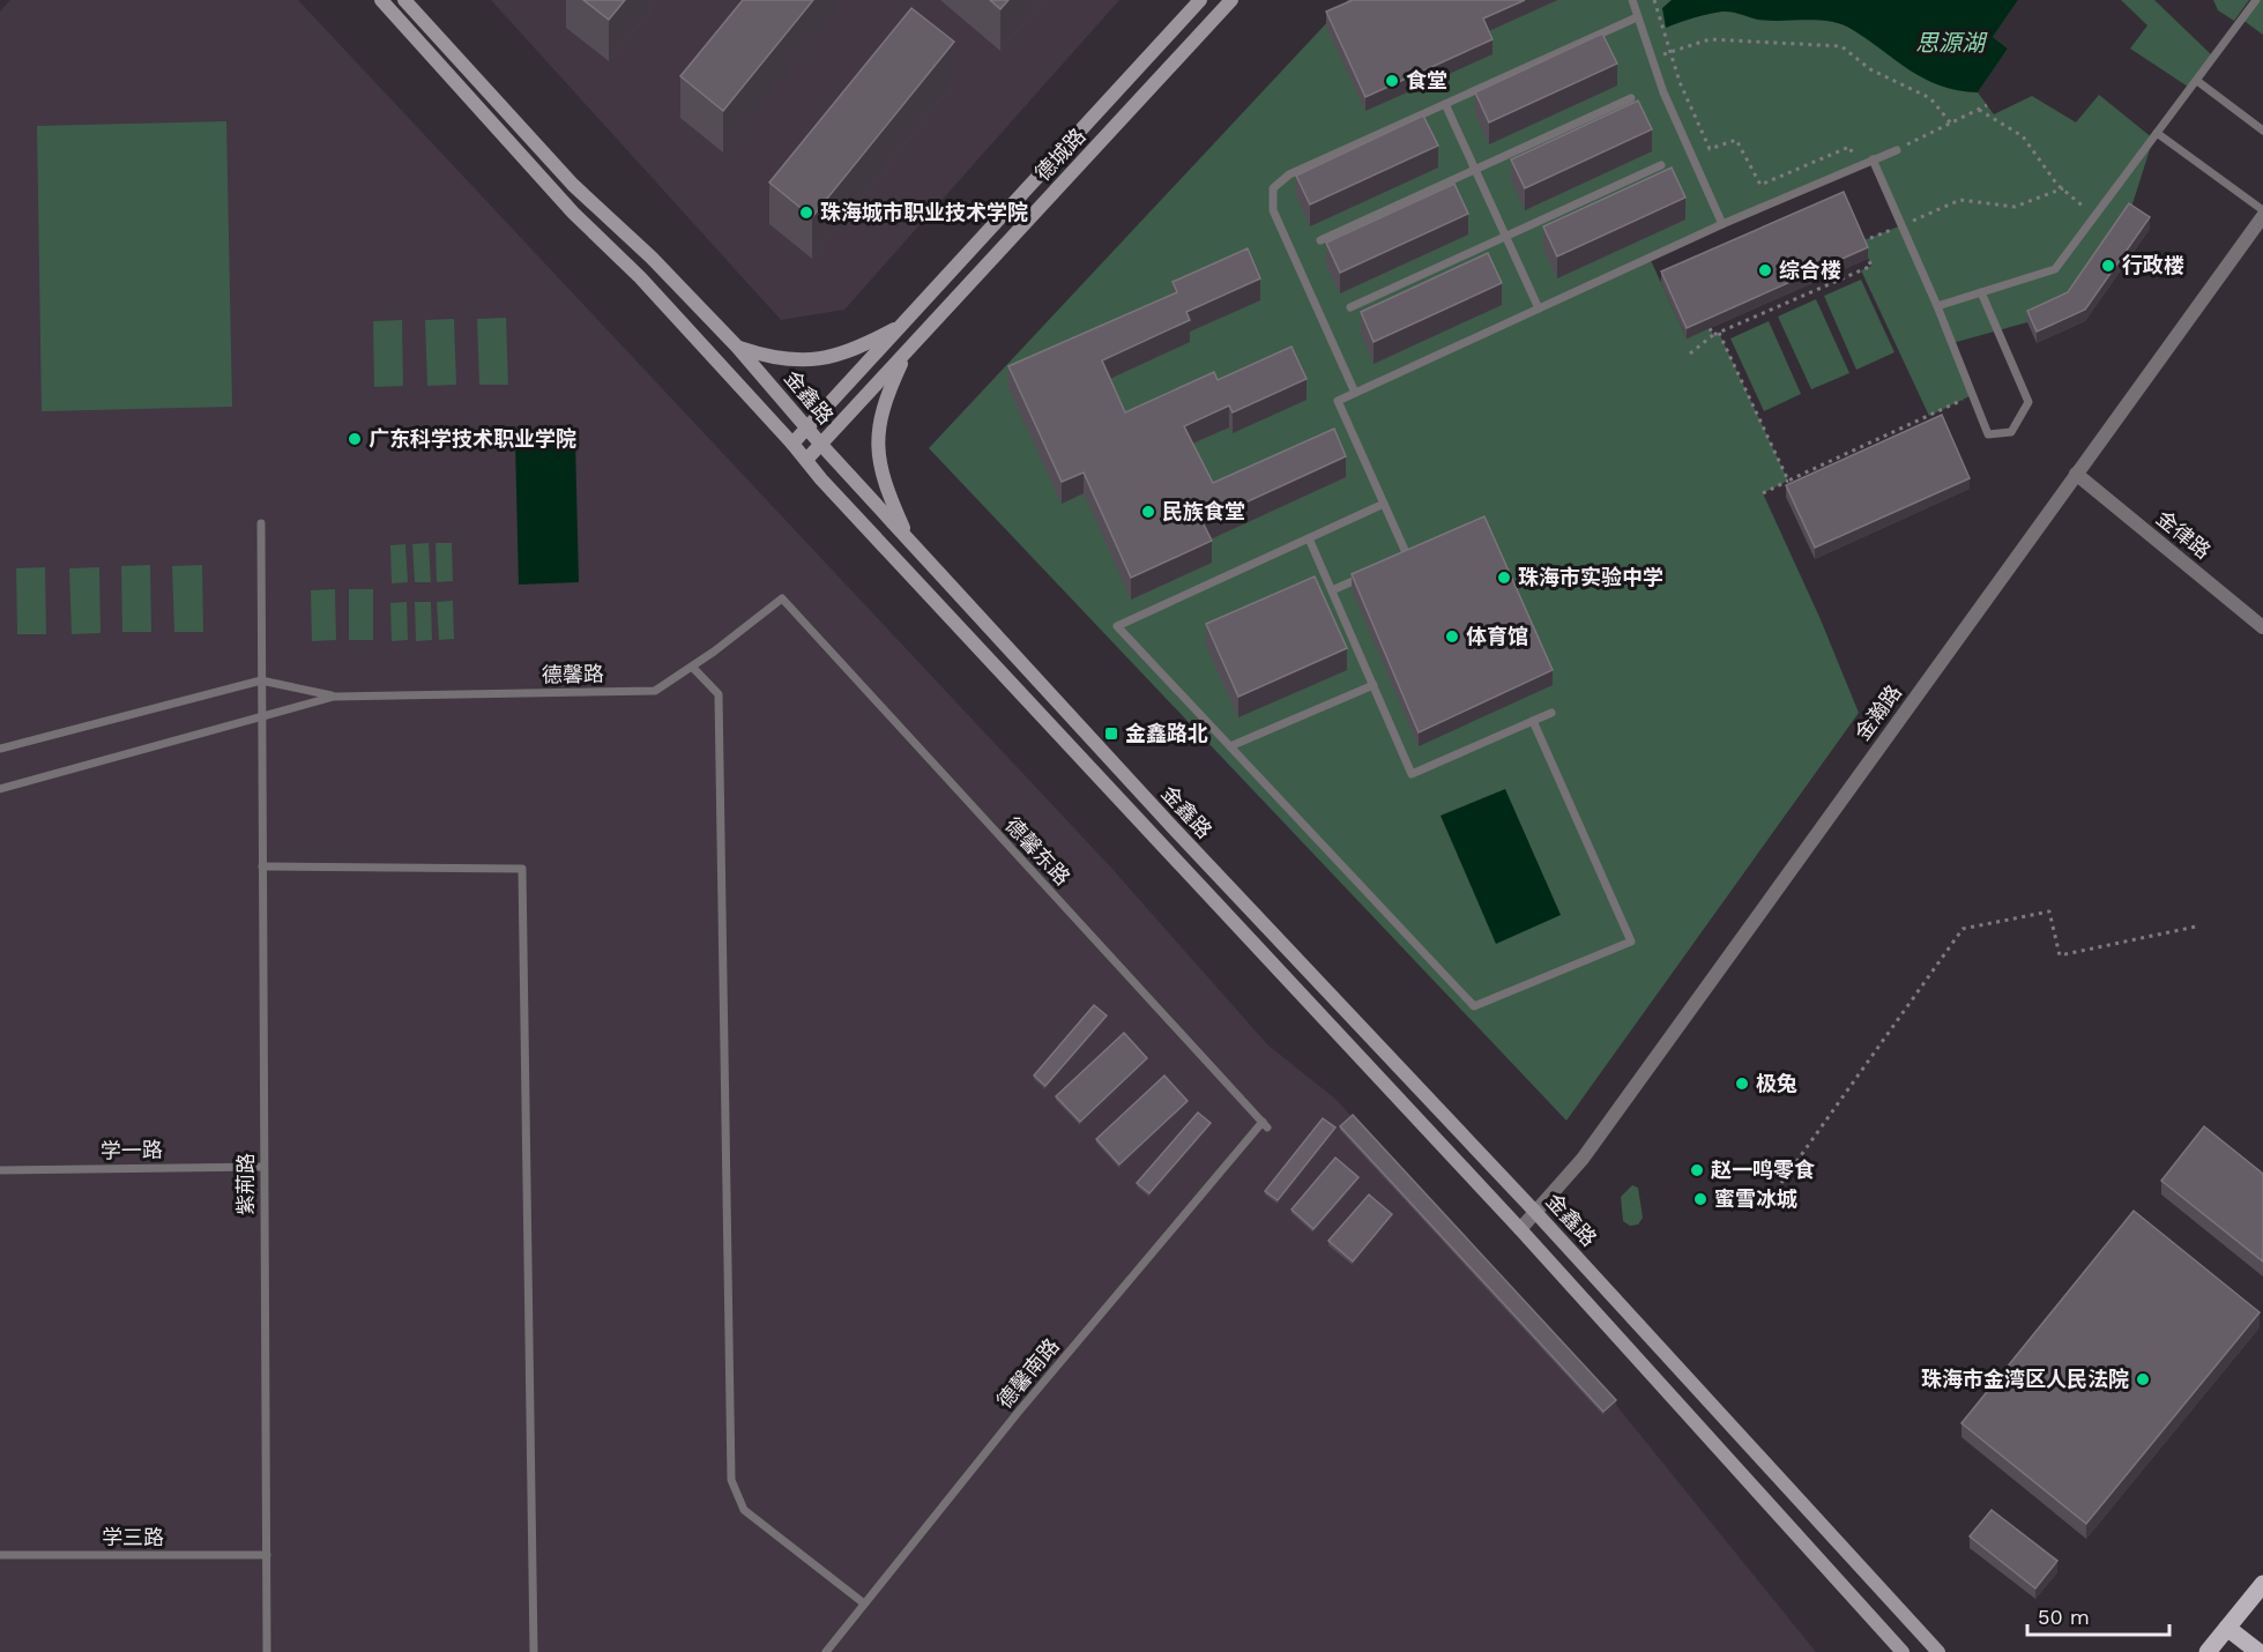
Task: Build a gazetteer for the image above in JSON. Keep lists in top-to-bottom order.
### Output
{
  "streets": {
    "street": [
      "德城路",
      "金鑫路",
      "金律路",
      "金瀚路"
    ],
    "lane": [
      "德馨路",
      "德馨东路",
      "学一路",
      "紫荊路",
      "德馨南路",
      "学三路"
    ]
  },
  "crossings": [
    ["德城路", "金鑫路"],
    ["金鑫路", "金瀚路"],
    ["金律路", "金瀚路"],
    ["德馨路", "德馨东路"],
    ["德馨路", "紫荊路"],
    ["德馨东路", "德馨南路"],
    ["学一路", "紫荊路"],
    ["紫荊路", "学三路"]
  ],
  "water": ["思源湖"],
  "places": {
    "other": [
      "食堂",
      "珠海城市职业技术学院",
      "行政楼",
      "综合楼",
      "广东科学技术职业学院",
      "民族食堂",
      "珠海市实验中学",
      "体育馆",
      "极兔",
      "赵一鸣零食",
      "蜜雪冰城",
      "珠海市金湾区人民法院"
    ],
    "transit": ["金鑫路北"]
  },
  "scale_bar": "50 m"
}
